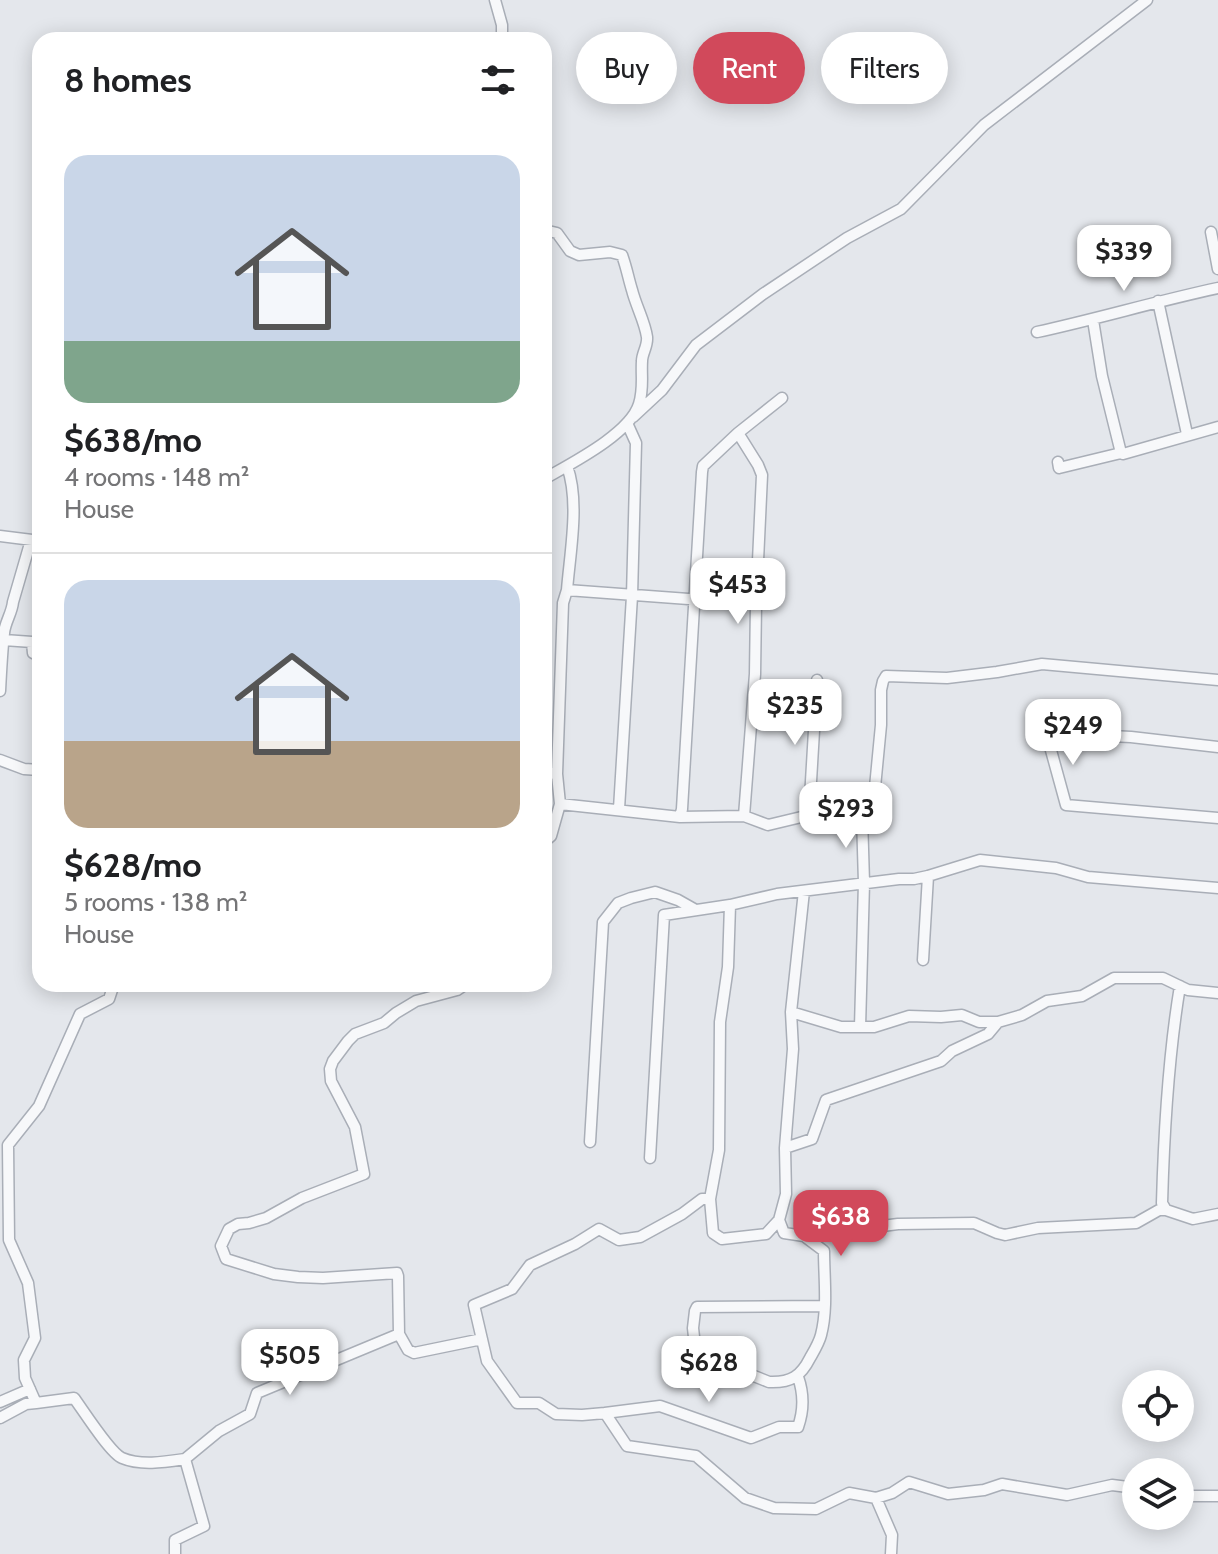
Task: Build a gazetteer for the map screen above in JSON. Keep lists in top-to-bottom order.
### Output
{
  "page": {
    "chip": ["Buy", "Rent", "Filters"],
    "heading": "8 homes",
    "list": [
      {
        "name": "$638/mo",
        "note": "4 rooms · 148 m² · House"
      },
      {
        "name": "$628/mo",
        "note": "5 rooms · 138 m² · House"
      }
    ],
    "price": [
      "$339",
      "$453",
      "$235",
      "$249",
      "$293",
      "$638",
      "$505",
      "$628"
    ]
  }
}
